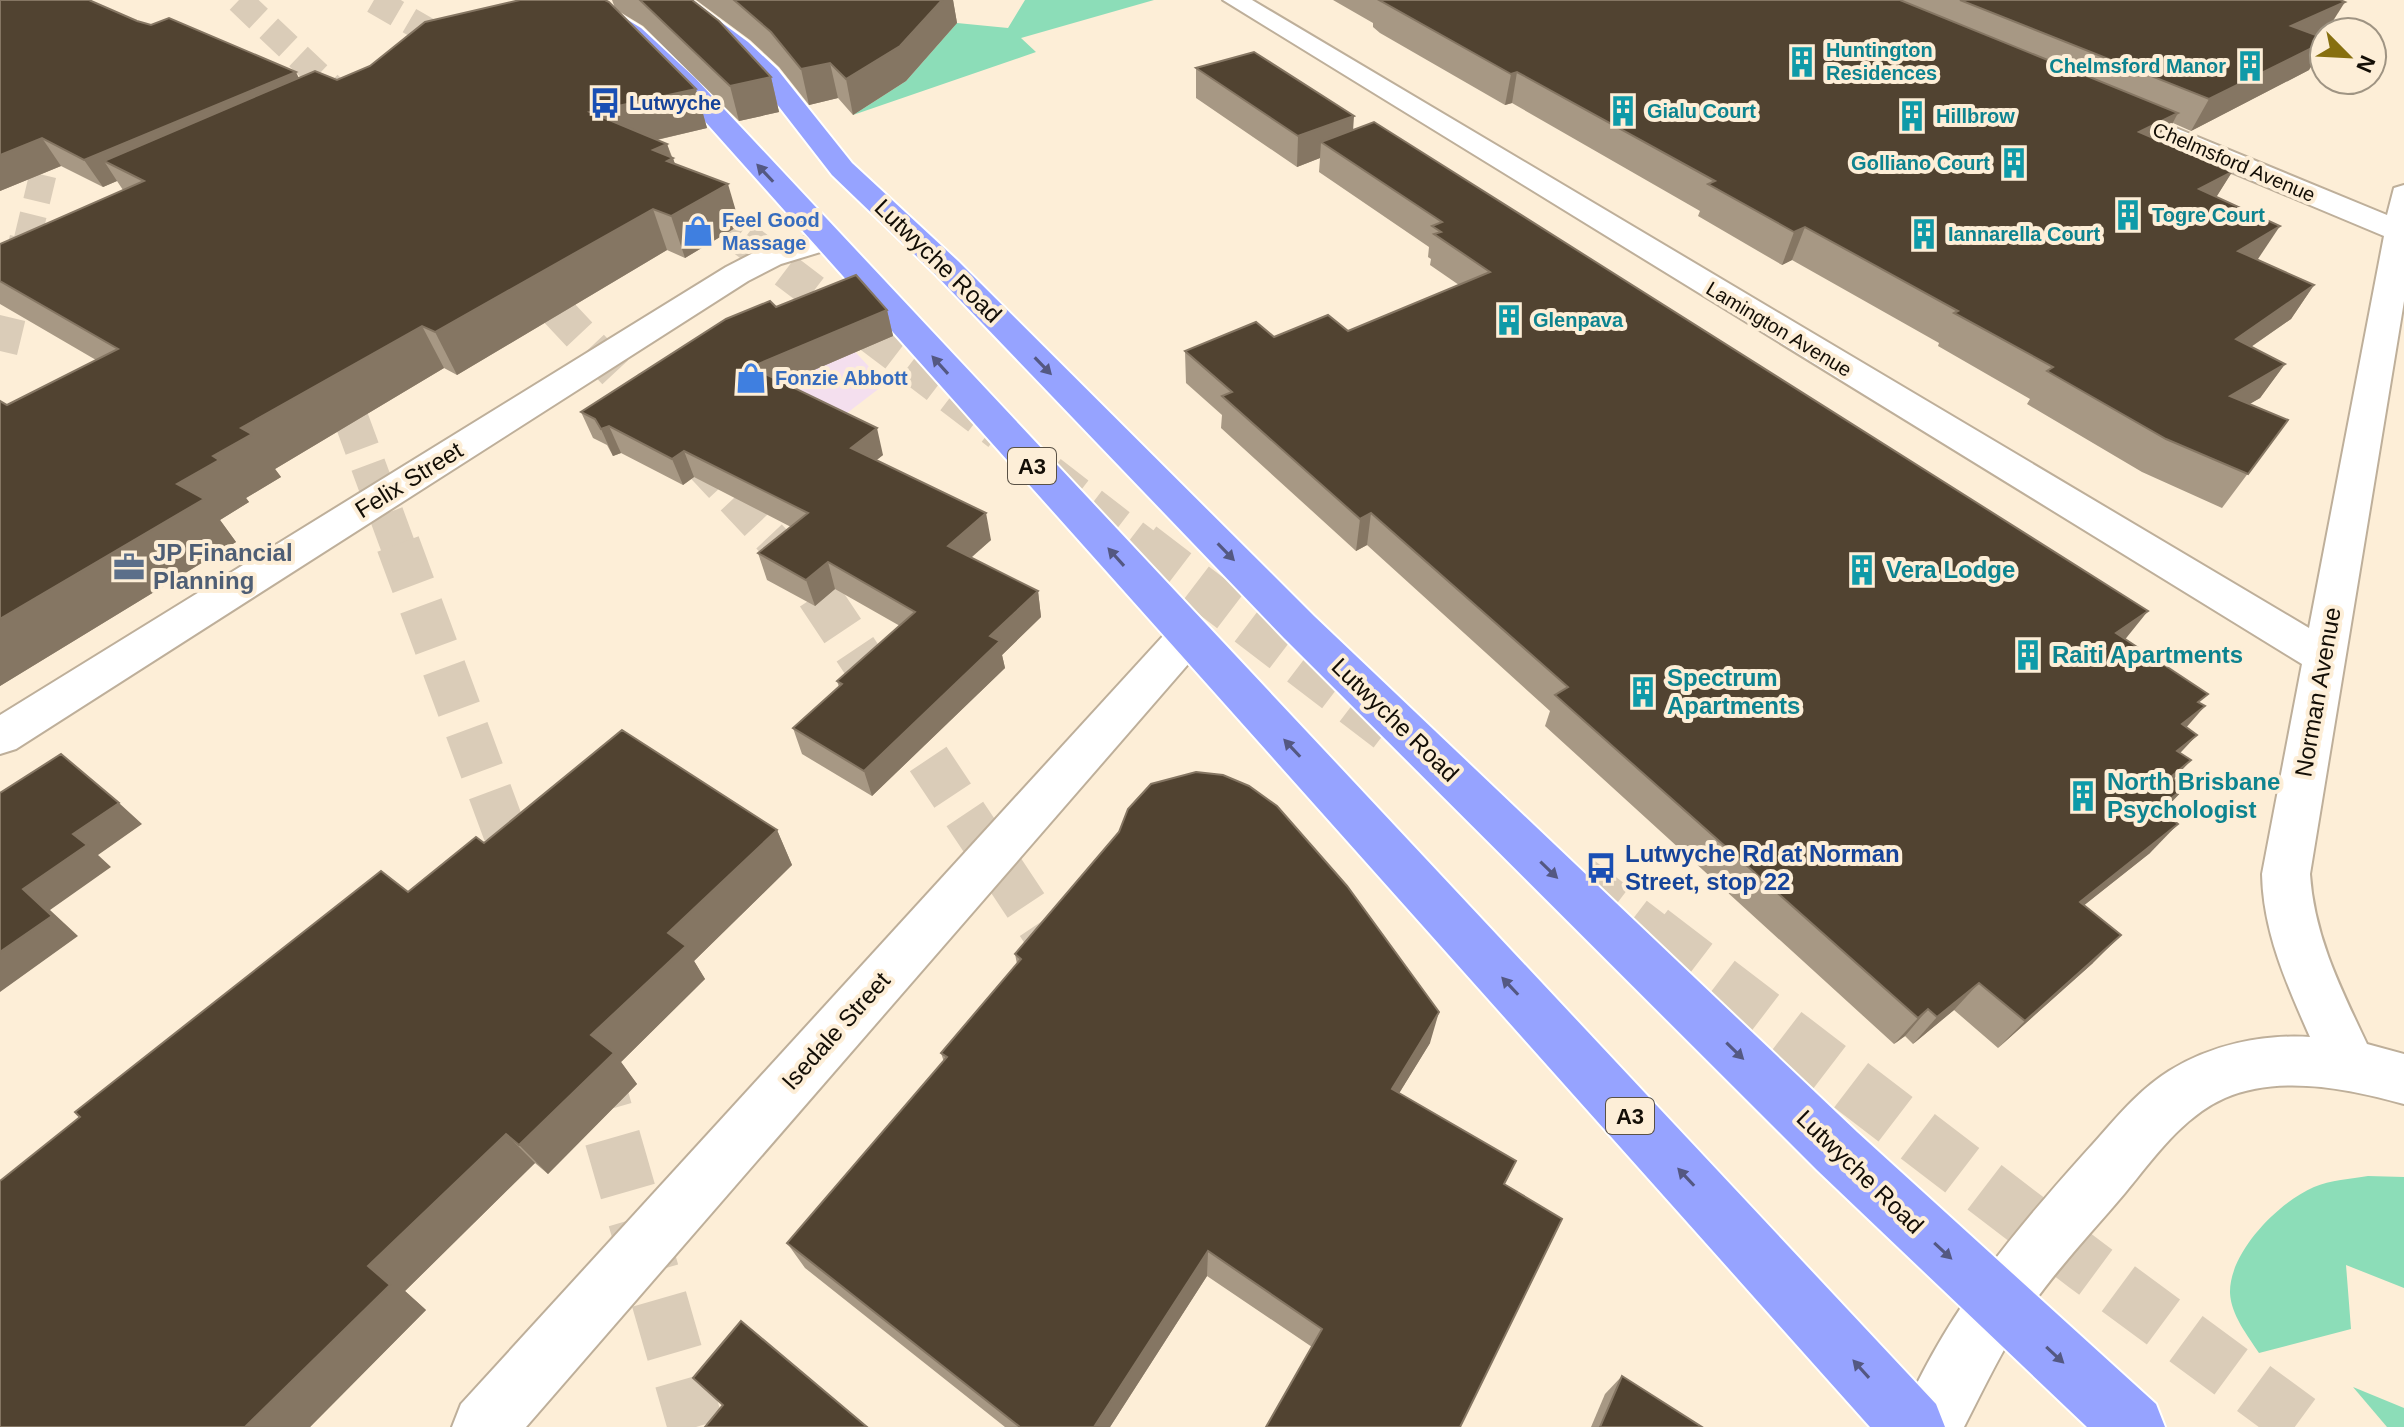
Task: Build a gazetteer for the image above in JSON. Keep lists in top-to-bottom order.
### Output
{
  "streets": {
    "highway": ["Lutwyche Road", "A3"],
    "street": [
      "Chelmsford Avenue",
      "Lamington Avenue",
      "Felix Street",
      "Norman Avenue",
      "Isedale Street"
    ]
  },
  "crossings": [
    ["Chelmsford Avenue", "Norman Avenue"],
    ["Lamington Avenue", "Norman Avenue"],
    ["A3", "Felix Street"],
    ["A3", "Isedale Street"]
  ],
  "places": {
    "building": [
      "Huntington Residences",
      "Chelmsford Manor",
      "Gialu Court",
      "Hillbrow",
      "Golliano Court",
      "Togre Court",
      "Iannarella Court",
      "Glenpava",
      "Vera Lodge",
      "Raiti Apartments",
      "Spectrum Apartments",
      "North Brisbane Psychologist"
    ],
    "bus stop": ["Lutwyche", "Lutwyche Rd at Norman Street, stop 22"],
    "shop": ["Feel Good Massage", "Fonzie Abbott"],
    "office": ["JP Financial Planning"]
  },
  "north": "bottom right"
}
